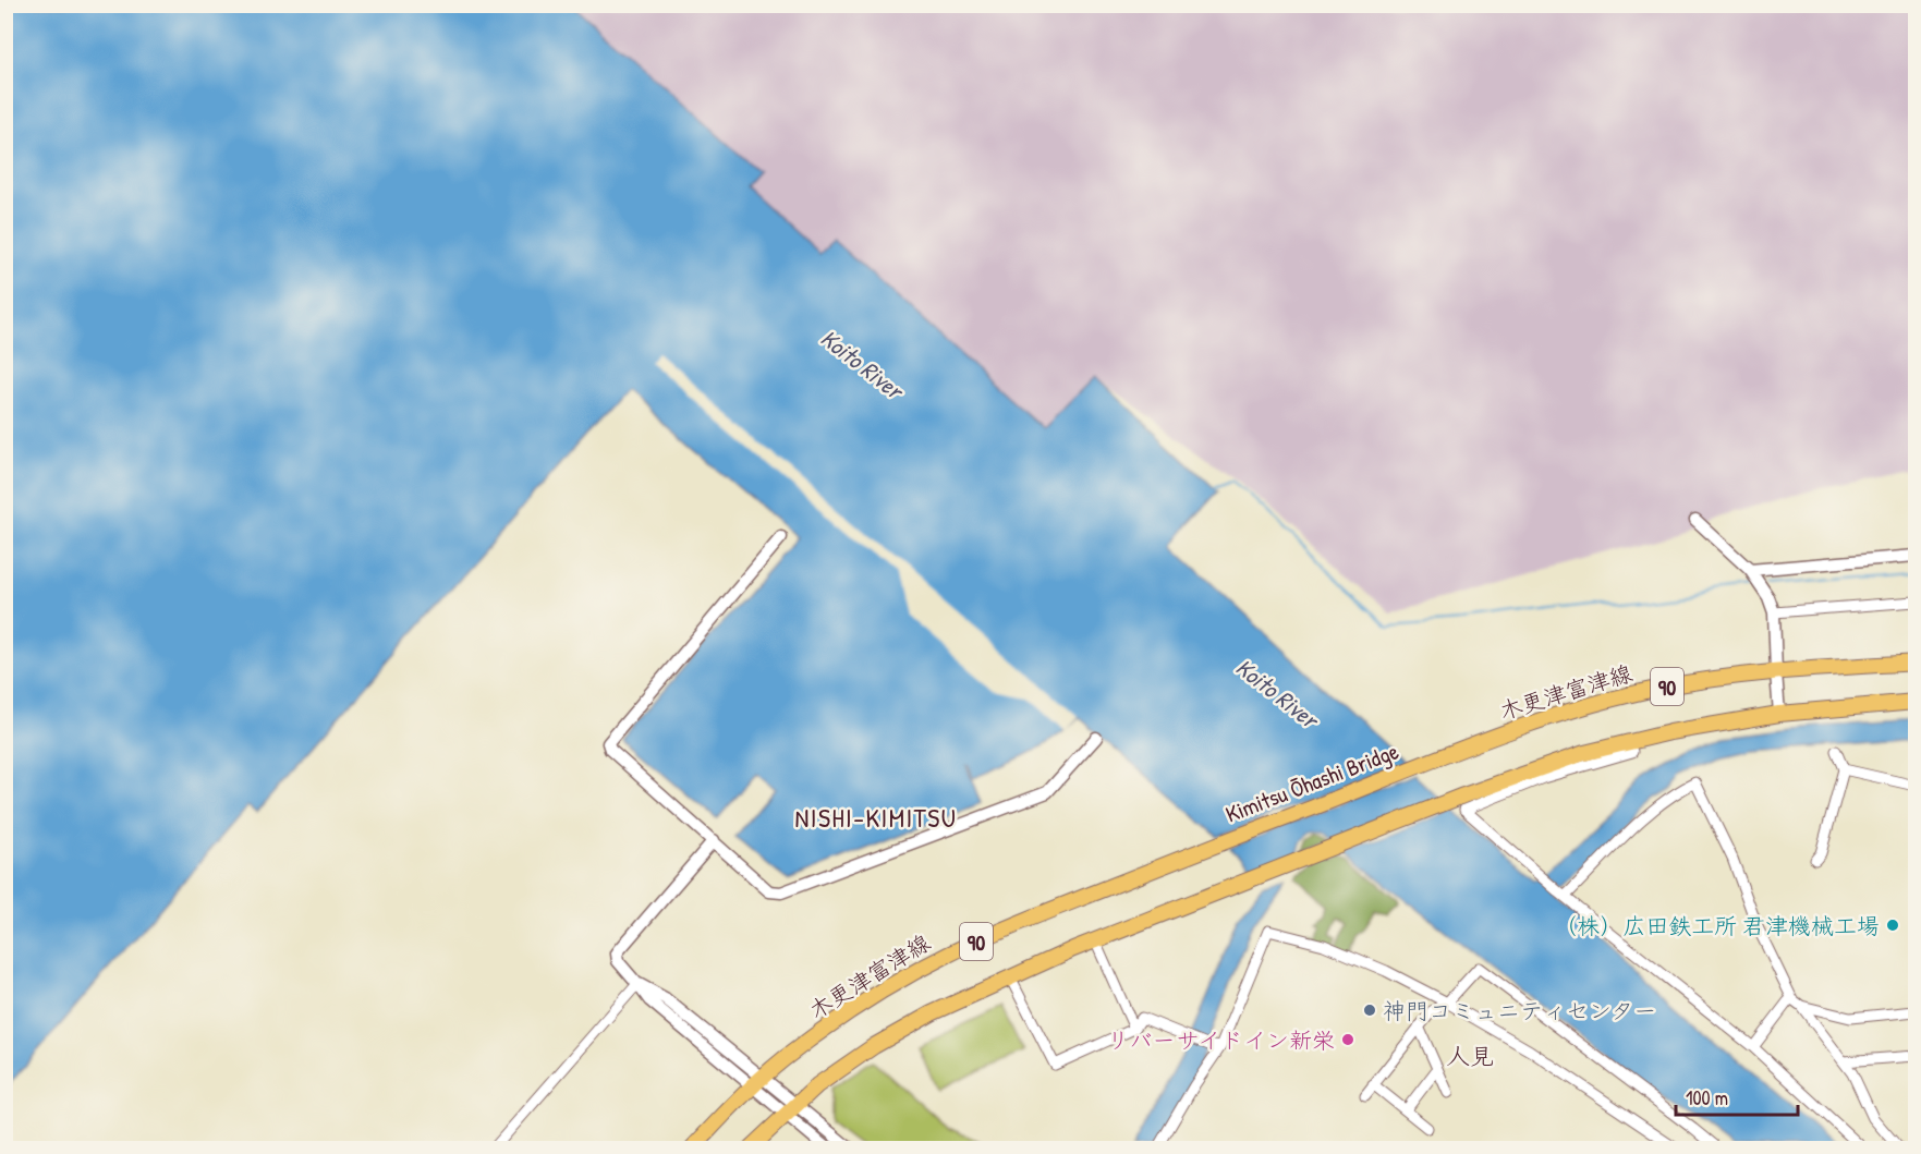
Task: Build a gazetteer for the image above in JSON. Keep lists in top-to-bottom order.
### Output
{
  "streets": {
    "main road": ["90", "木更津富津線", "Kimitsu Ōhashi Bridge"]
  },
  "crossings": [
    ["木更津富津線", "Kimitsu Ōhashi Bridge"]
  ],
  "districts": ["NISHI-KIMITSU", "人見"],
  "water": ["Koito River"],
  "places": ["（株）広田鉄工所 君津機械工場", "神門コミュニティセンター", "リバーサイドイン新栄"],
  "scale_bar": "100 m"
}
